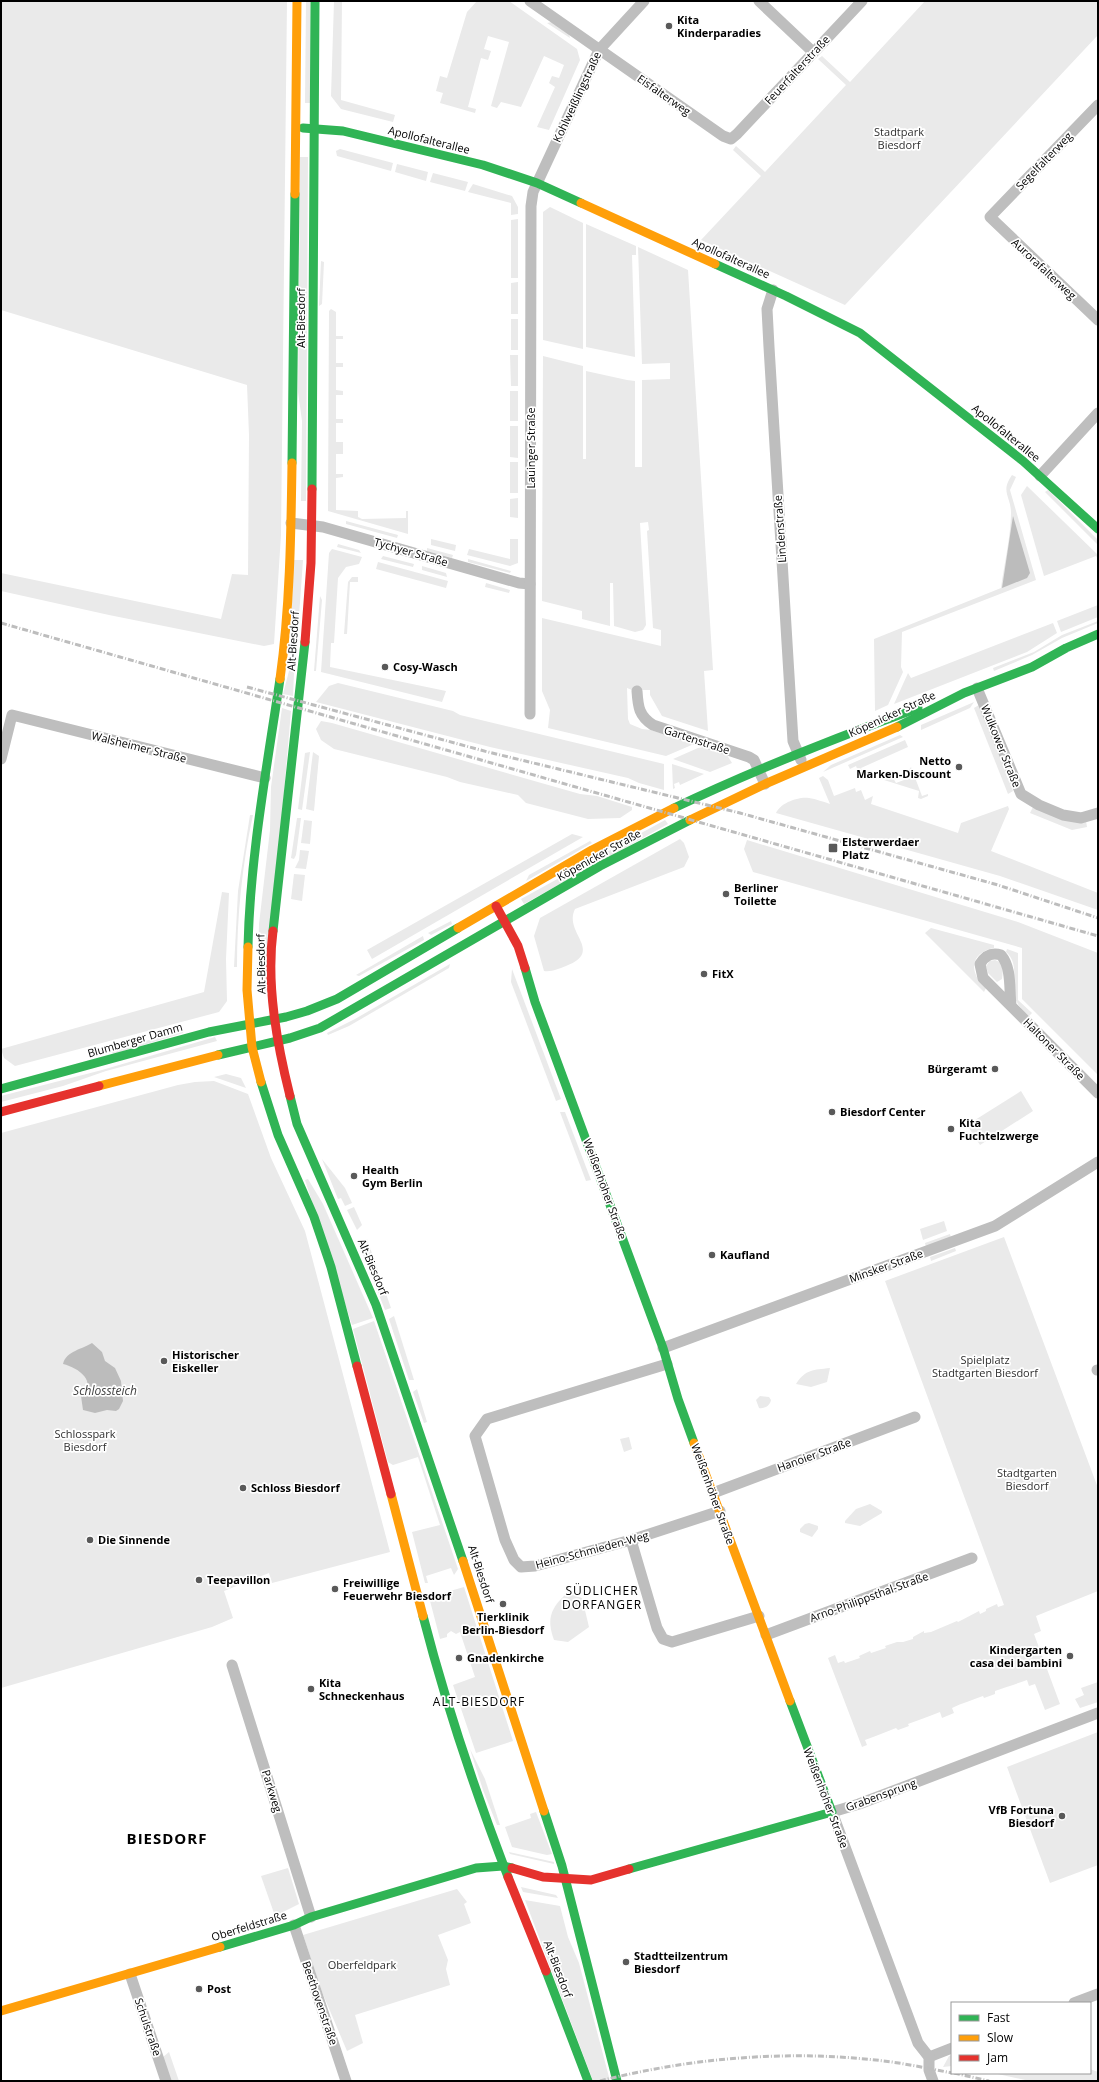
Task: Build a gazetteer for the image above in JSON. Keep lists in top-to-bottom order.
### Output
{
  "streets": {
    "main road": [
      "Apollofalterallee",
      "Alt-Biesdorf",
      "Köpenicker Straße",
      "Blumberger Damm",
      "Weißenhöher Straße",
      "Grabensprung",
      "Oberfeldstraße"
    ],
    "street": [
      "Feuerfalterstraße",
      "Eisfalterweg",
      "Kohlweißlingstraße",
      "Segelfalterweg",
      "Aurorafalterweg",
      "Lauinger Straße",
      "Lindenstraße",
      "Tychyer Straße",
      "Gartenstraße",
      "Wulkower Straße",
      "Walsheimer Straße",
      "Haltoner Straße",
      "Minsker Straße",
      "Hanoier Straße",
      "Heino-Schmieden-Weg",
      "Arno-Philippsthal-Straße",
      "Parkweg",
      "Beethovenstraße",
      "Schulstraße"
    ]
  },
  "crossings": [
    ["Feuerfalterstraße", "Eisfalterweg"],
    ["Eisfalterweg", "Kohlweißlingstraße"],
    ["Kohlweißlingstraße", "Apollofalterallee"],
    ["Kohlweißlingstraße", "Lauinger Straße"],
    ["Apollofalterallee", "Alt-Biesdorf"],
    ["Apollofalterallee", "Lauinger Straße"],
    ["Apollofalterallee", "Lindenstraße"],
    ["Segelfalterweg", "Aurorafalterweg"],
    ["Alt-Biesdorf", "Tychyer Straße"],
    ["Alt-Biesdorf", "Köpenicker Straße"],
    ["Alt-Biesdorf", "Walsheimer Straße"],
    ["Alt-Biesdorf", "Blumberger Damm"],
    ["Alt-Biesdorf", "Grabensprung"],
    ["Alt-Biesdorf", "Oberfeldstraße"],
    ["Lauinger Straße", "Tychyer Straße"],
    ["Lindenstraße", "Köpenicker Straße"],
    ["Köpenicker Straße", "Gartenstraße"],
    ["Köpenicker Straße", "Wulkower Straße"],
    ["Köpenicker Straße", "Blumberger Damm"],
    ["Köpenicker Straße", "Weißenhöher Straße"],
    ["Weißenhöher Straße", "Minsker Straße"],
    ["Weißenhöher Straße", "Hanoier Straße"],
    ["Weißenhöher Straße", "Heino-Schmieden-Weg"],
    ["Weißenhöher Straße", "Arno-Philippsthal-Straße"],
    ["Weißenhöher Straße", "Grabensprung"],
    ["Parkweg", "Oberfeldstraße"],
    ["Oberfeldstraße", "Beethovenstraße"],
    ["Oberfeldstraße", "Schulstraße"]
  ],
  "districts": ["SÜDLICHER DORFANGER", "ALT-BIESDORF", "BIESDORF"],
  "water": ["Schlossteich"],
  "parks": [
    "Stadtpark Biesdorf",
    "Spielplatz Stadtgarten Biesdorf",
    "Schlosspark Biesdorf",
    "Stadtgarten Biesdorf",
    "Oberfeldpark"
  ],
  "places": {
    "other": [
      "Kita Kinderparadies",
      "Cosy-Wasch",
      "Netto Marken-Discount",
      "Berliner Toilette",
      "FitX",
      "Bürgeramt",
      "Biesdorf Center",
      "Kita Fuchtelzwerge",
      "Health Gym Berlin",
      "Kaufland",
      "Historischer Eiskeller",
      "Schloss Biesdorf",
      "Die Sinnende",
      "Teepavillon",
      "Freiwillige Feuerwehr Biesdorf",
      "Tierklinik Berlin-Biesdorf",
      "Kindergarten casa dei bambini",
      "Gnadenkirche",
      "Kita Schneckenhaus",
      "VfB Fortuna Biesdorf",
      "Stadtteilzentrum Biesdorf",
      "Post"
    ],
    "transit": ["Elsterwerdaer Platz"]
  },
  "legend": ["Fast", "Slow", "Jam"]
}
